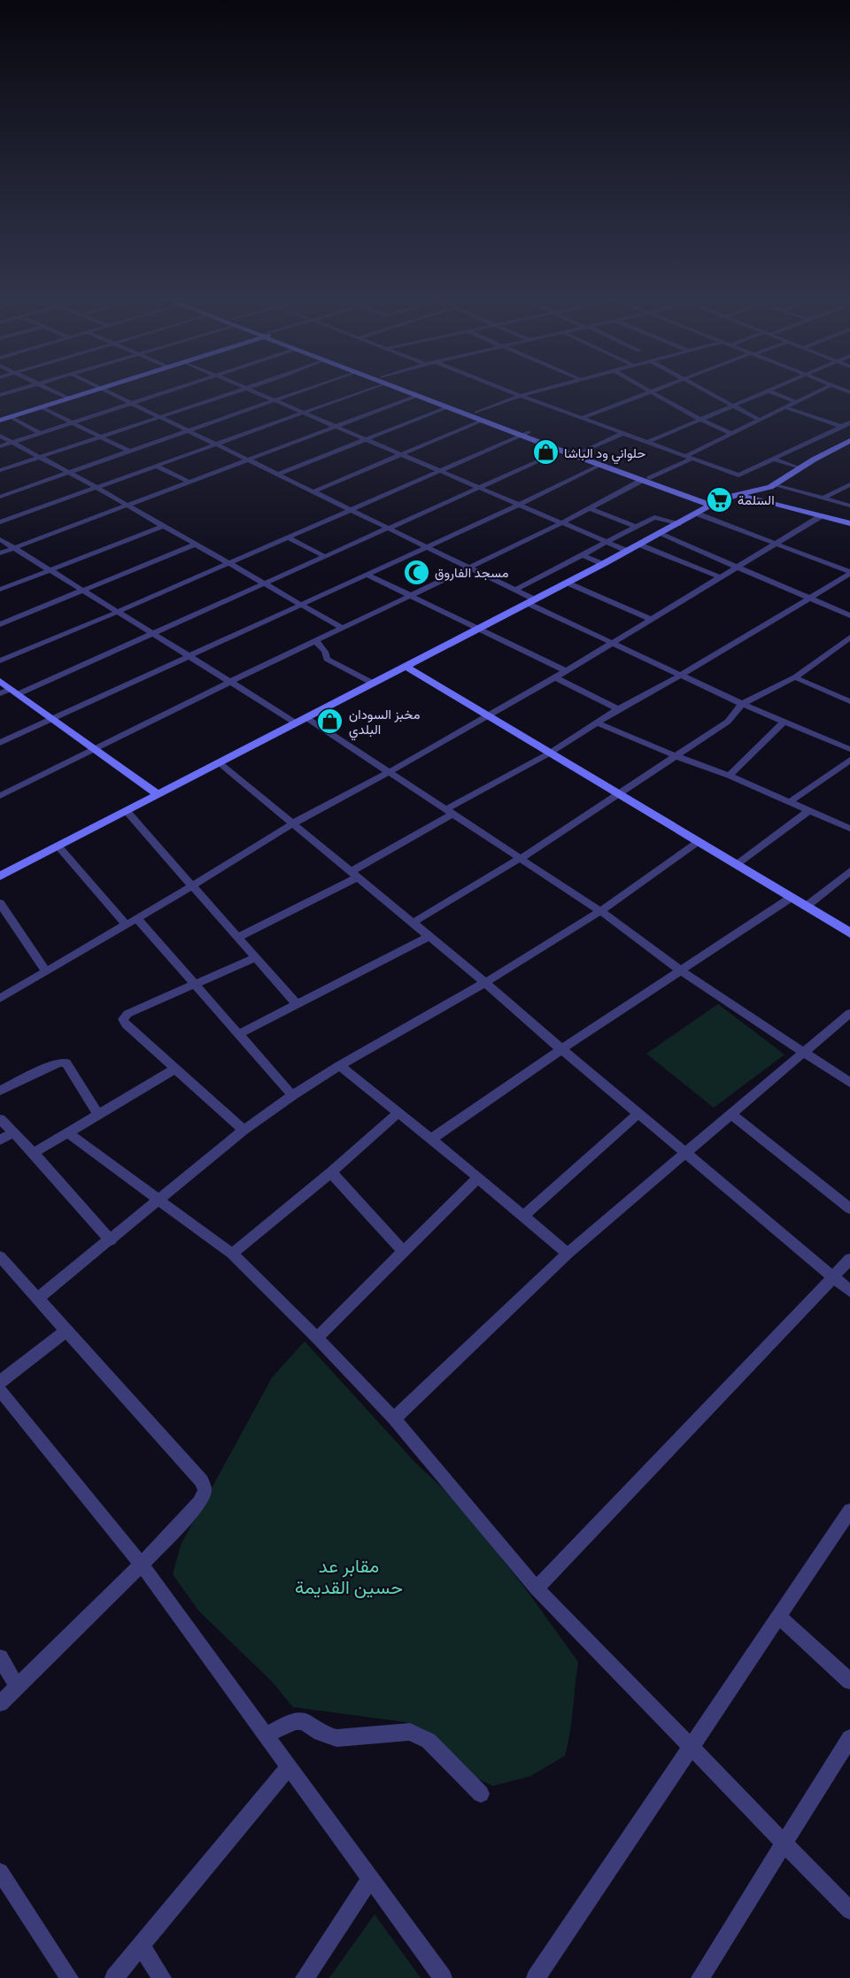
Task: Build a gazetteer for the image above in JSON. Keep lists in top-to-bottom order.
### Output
{
  "parks": ["مقابر عد حسين القديمة"],
  "places": {
    "shop": ["حلواني ود الباشا", "مخبز السودان البلدي"],
    "supermarket": ["السلمة"],
    "mosque": ["مسجد الفاروق"]
  }
}
